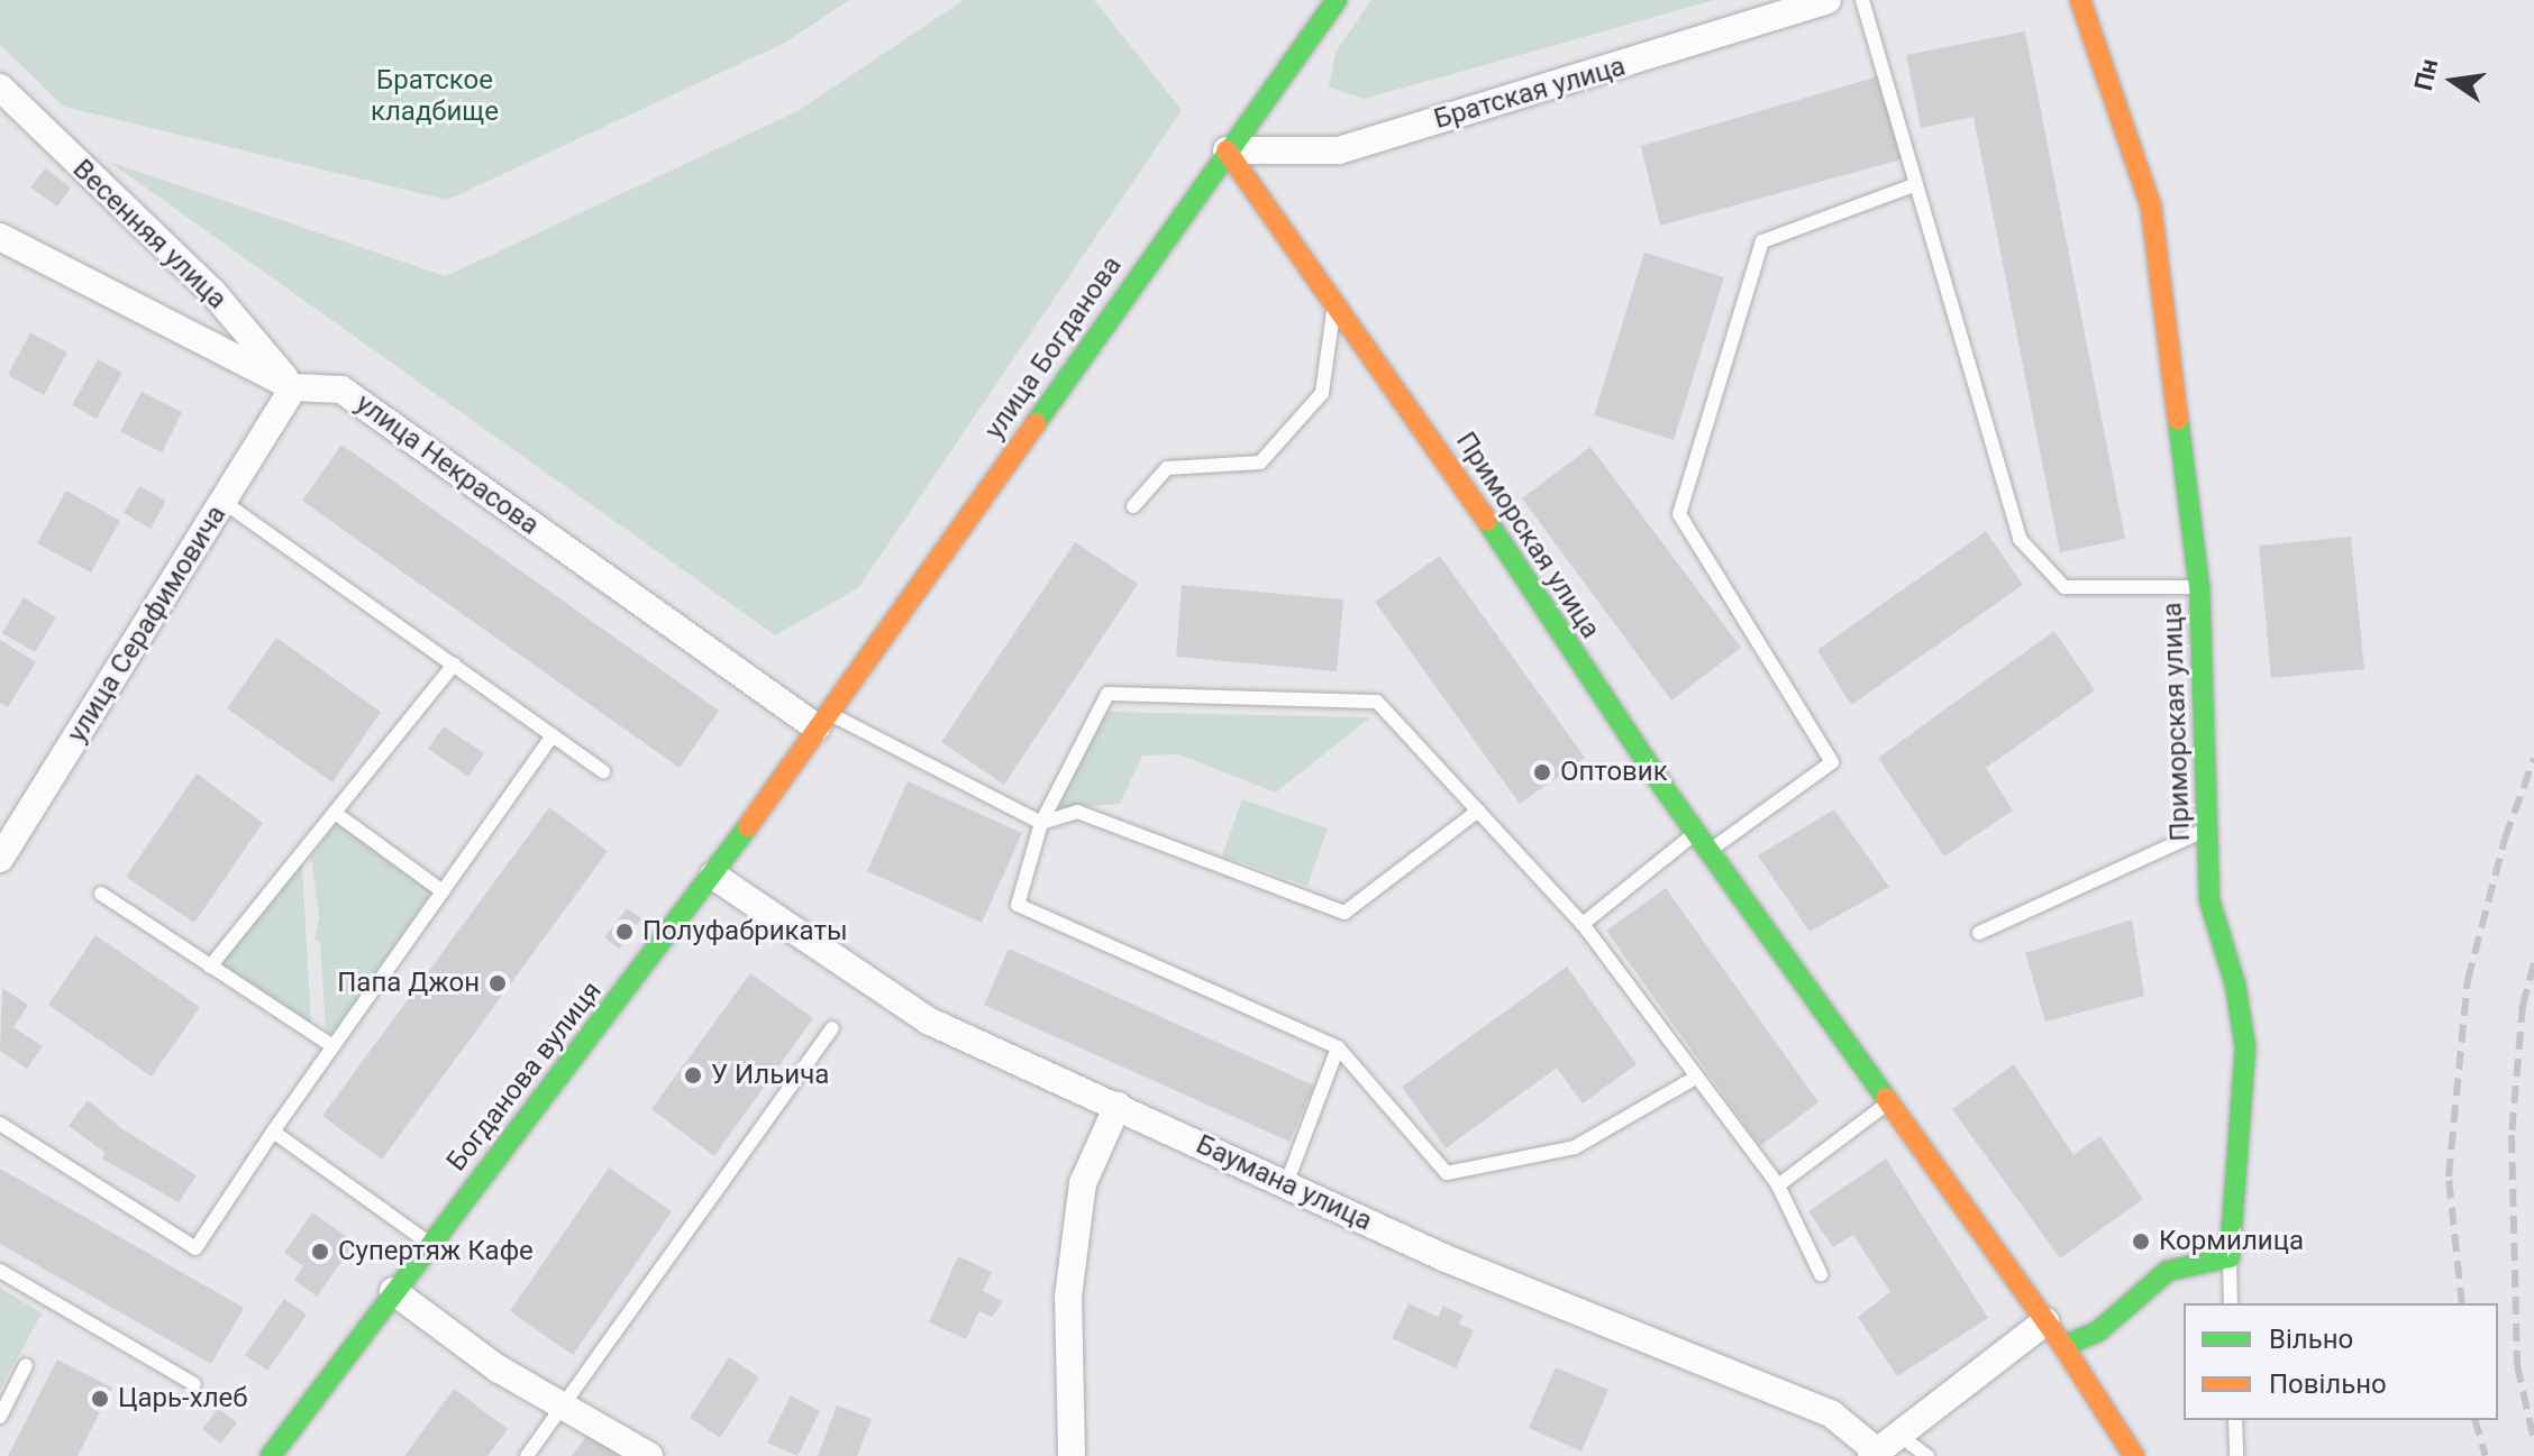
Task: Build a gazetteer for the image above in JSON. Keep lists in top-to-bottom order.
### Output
{
  "streets": {
    "street": [
      "Братская улица",
      "Весенняя улица",
      "улица Богданова",
      "улица Некрасова",
      "Приморская улица",
      "улица Серафимовича",
      "Богданова вулиця",
      "Баумана улица"
    ]
  },
  "crossings": [
    ["Братская улица", "улица Богданова"],
    ["Братская улица", "Приморская улица"],
    ["Весенняя улица", "улица Некрасова"],
    ["Весенняя улица", "улица Серафимовича"],
    ["улица Богданова", "улица Некрасова"],
    ["улица Богданова", "Приморская улица"],
    ["улица Богданова", "Богданова вулиця"],
    ["улица Некрасова", "улица Серафимовича"],
    ["улица Некрасова", "Богданова вулиця"],
    ["Богданова вулиця", "Баумана улица"]
  ],
  "parks": ["Братское кладбище"],
  "places": [
    "Оптовик",
    "Полуфабрикаты",
    "Папа Джон",
    "У Ильича",
    "Кормилица",
    "Супертяж Кафе",
    "Царь-хлеб"
  ],
  "legend": ["Вільно", "Повільно"],
  "north": "left"
}
